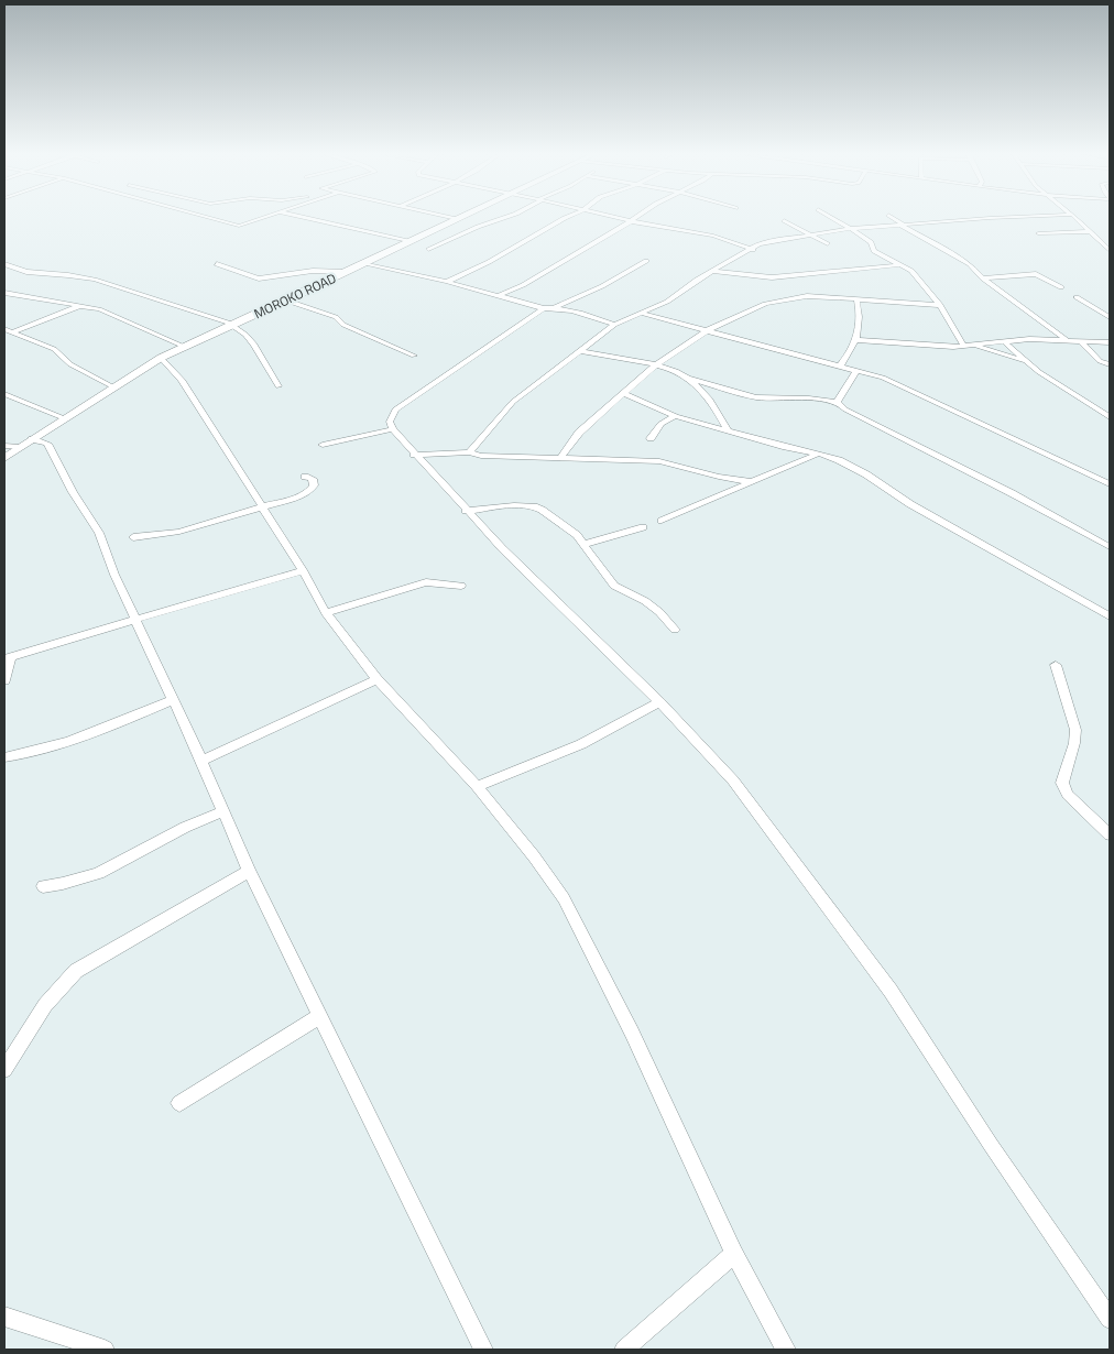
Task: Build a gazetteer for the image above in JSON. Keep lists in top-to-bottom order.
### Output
{
  "streets": {
    "street": ["MOROKO ROAD"]
  }
}
